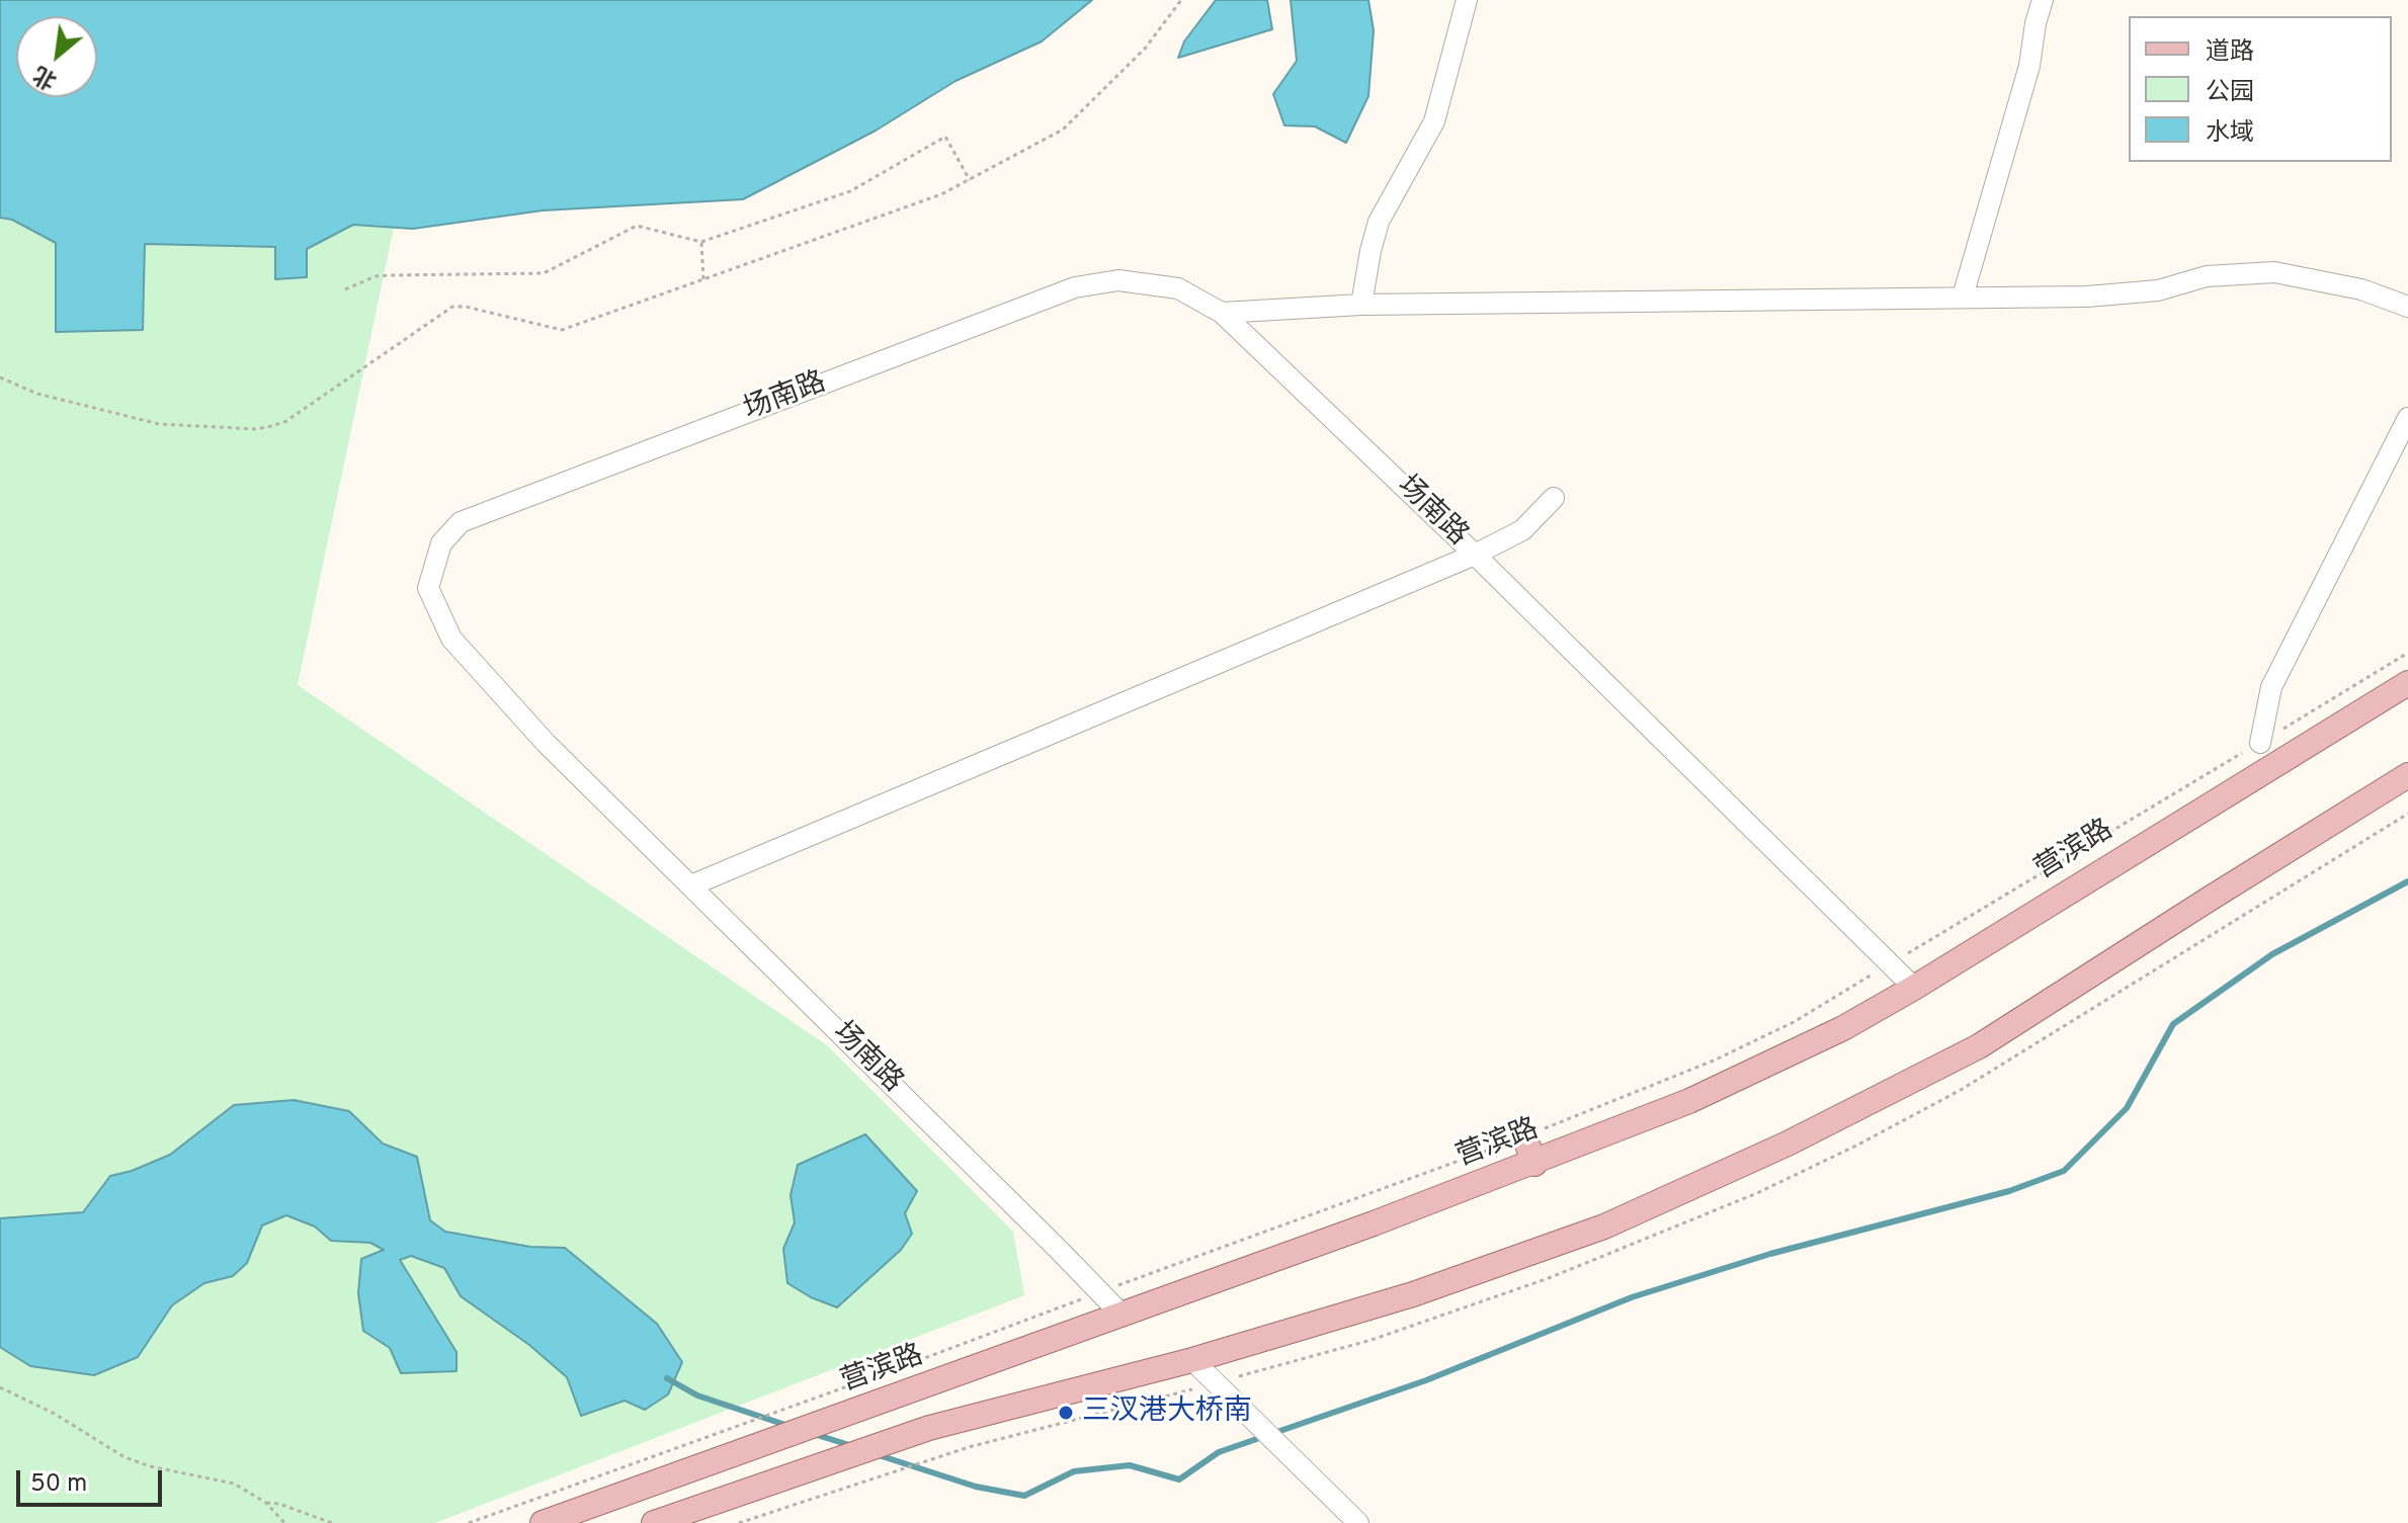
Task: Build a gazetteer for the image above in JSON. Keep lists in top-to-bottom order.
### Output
{
  "streets": {
    "main road": ["营滨路"],
    "street": ["场南路"]
  },
  "crossings": [
    ["场南路", "营滨路"]
  ],
  "places": ["三汊港大桥南"],
  "legend": ["道路", "公园", "水域"],
  "scale_bar": "50 m",
  "north": "bottom left"
}
